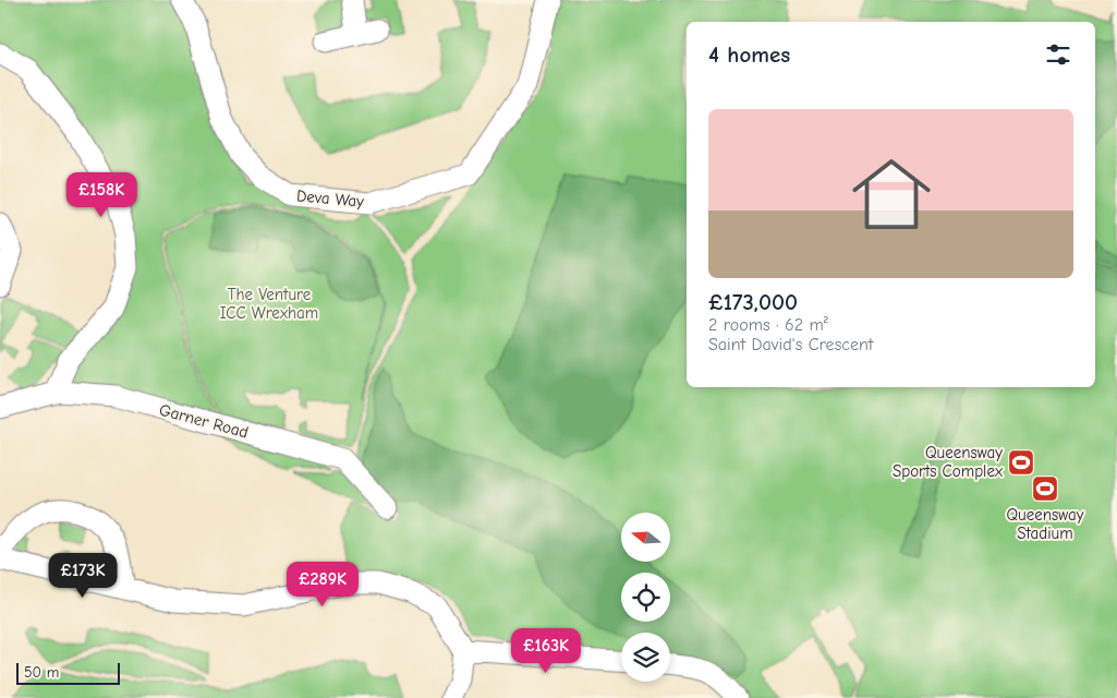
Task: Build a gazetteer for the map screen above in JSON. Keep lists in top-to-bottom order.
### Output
{
  "streets": {
    "street": ["Deva Way", "Garner Road"]
  },
  "parks": ["The Venture ICC Wrexham"],
  "places": {
    "sports": ["Queensway Sports Complex", "Queensway Stadium"]
  },
  "scale_bar": "50 m",
  "north": "left",
  "page": {
    "heading": "4 homes",
    "list": [
      {
        "name": "£173,000",
        "note": "2 rooms · 62 m² · Saint David's Crescent"
      }
    ],
    "price": [
      "£158K",
      "£173K",
      "£289K",
      "£163K"
    ],
    "scale": "50 m"
  }
}
